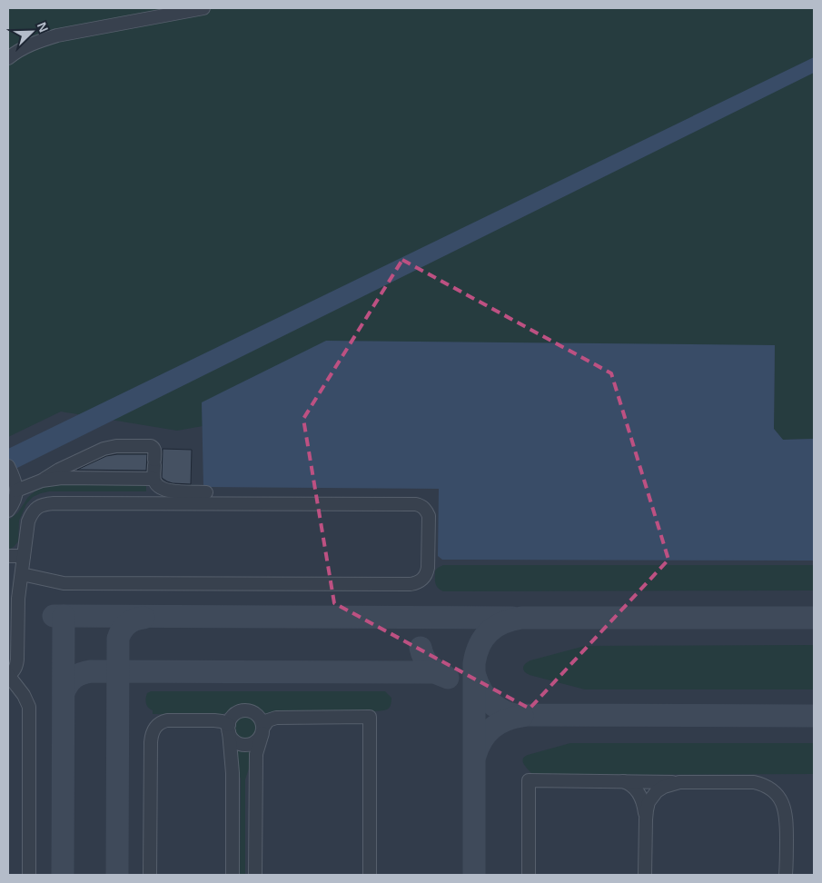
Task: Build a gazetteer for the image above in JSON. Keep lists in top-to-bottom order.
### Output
{
  "north": "top right"
}
